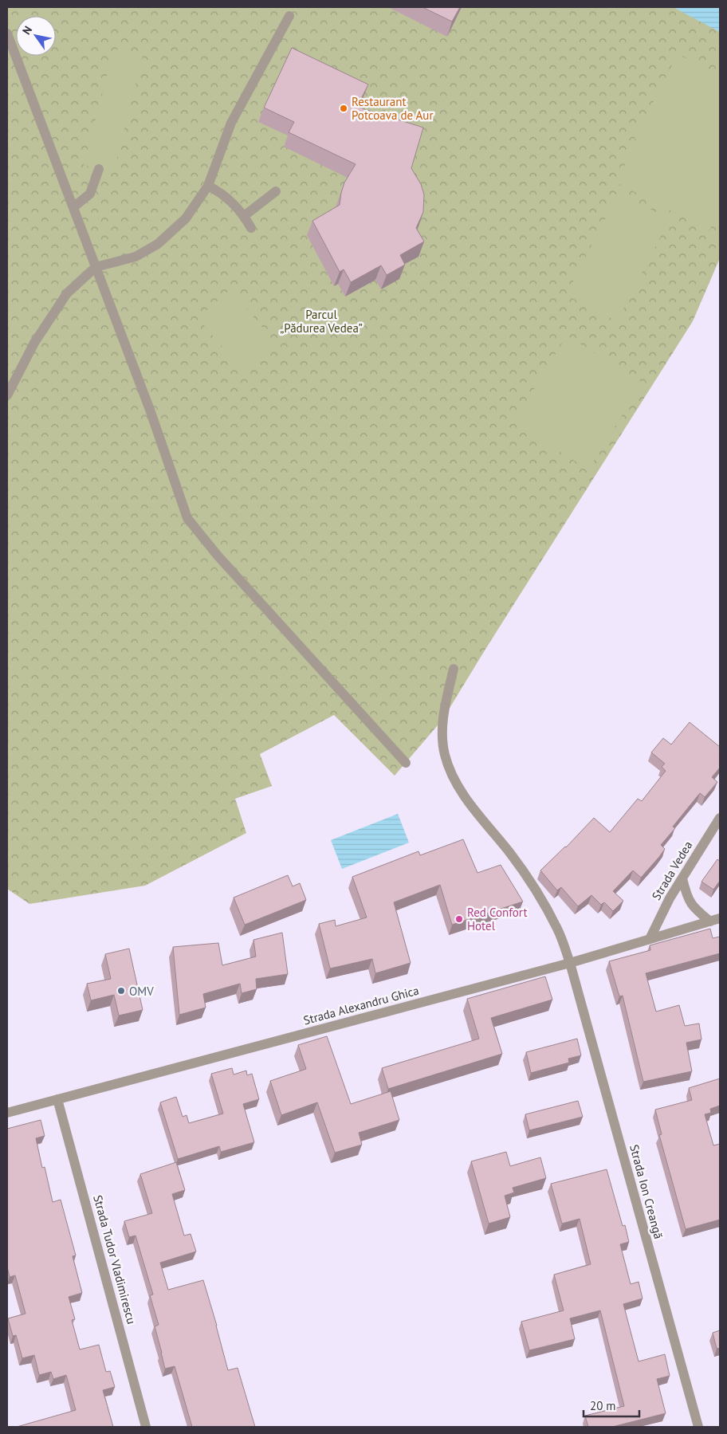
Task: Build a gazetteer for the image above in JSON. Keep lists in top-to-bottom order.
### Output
{
  "streets": {
    "street": [
      "Strada Vedea",
      "Strada Alexandru Ghica",
      "Strada Ion Creangă",
      "Strada Tudor Vladimirescu"
    ]
  },
  "crossings": [
    ["Strada Vedea", "Strada Alexandru Ghica"],
    ["Strada Alexandru Ghica", "Strada Ion Creangă"],
    ["Strada Alexandru Ghica", "Strada Tudor Vladimirescu"]
  ],
  "parks": ["Parcul „Pădurea Vedea”"],
  "places": ["Restaurant Potcoava de Aur", "Red Confort Hotel", "OMV"],
  "scale_bar": "20 m",
  "north": "top left"
}
